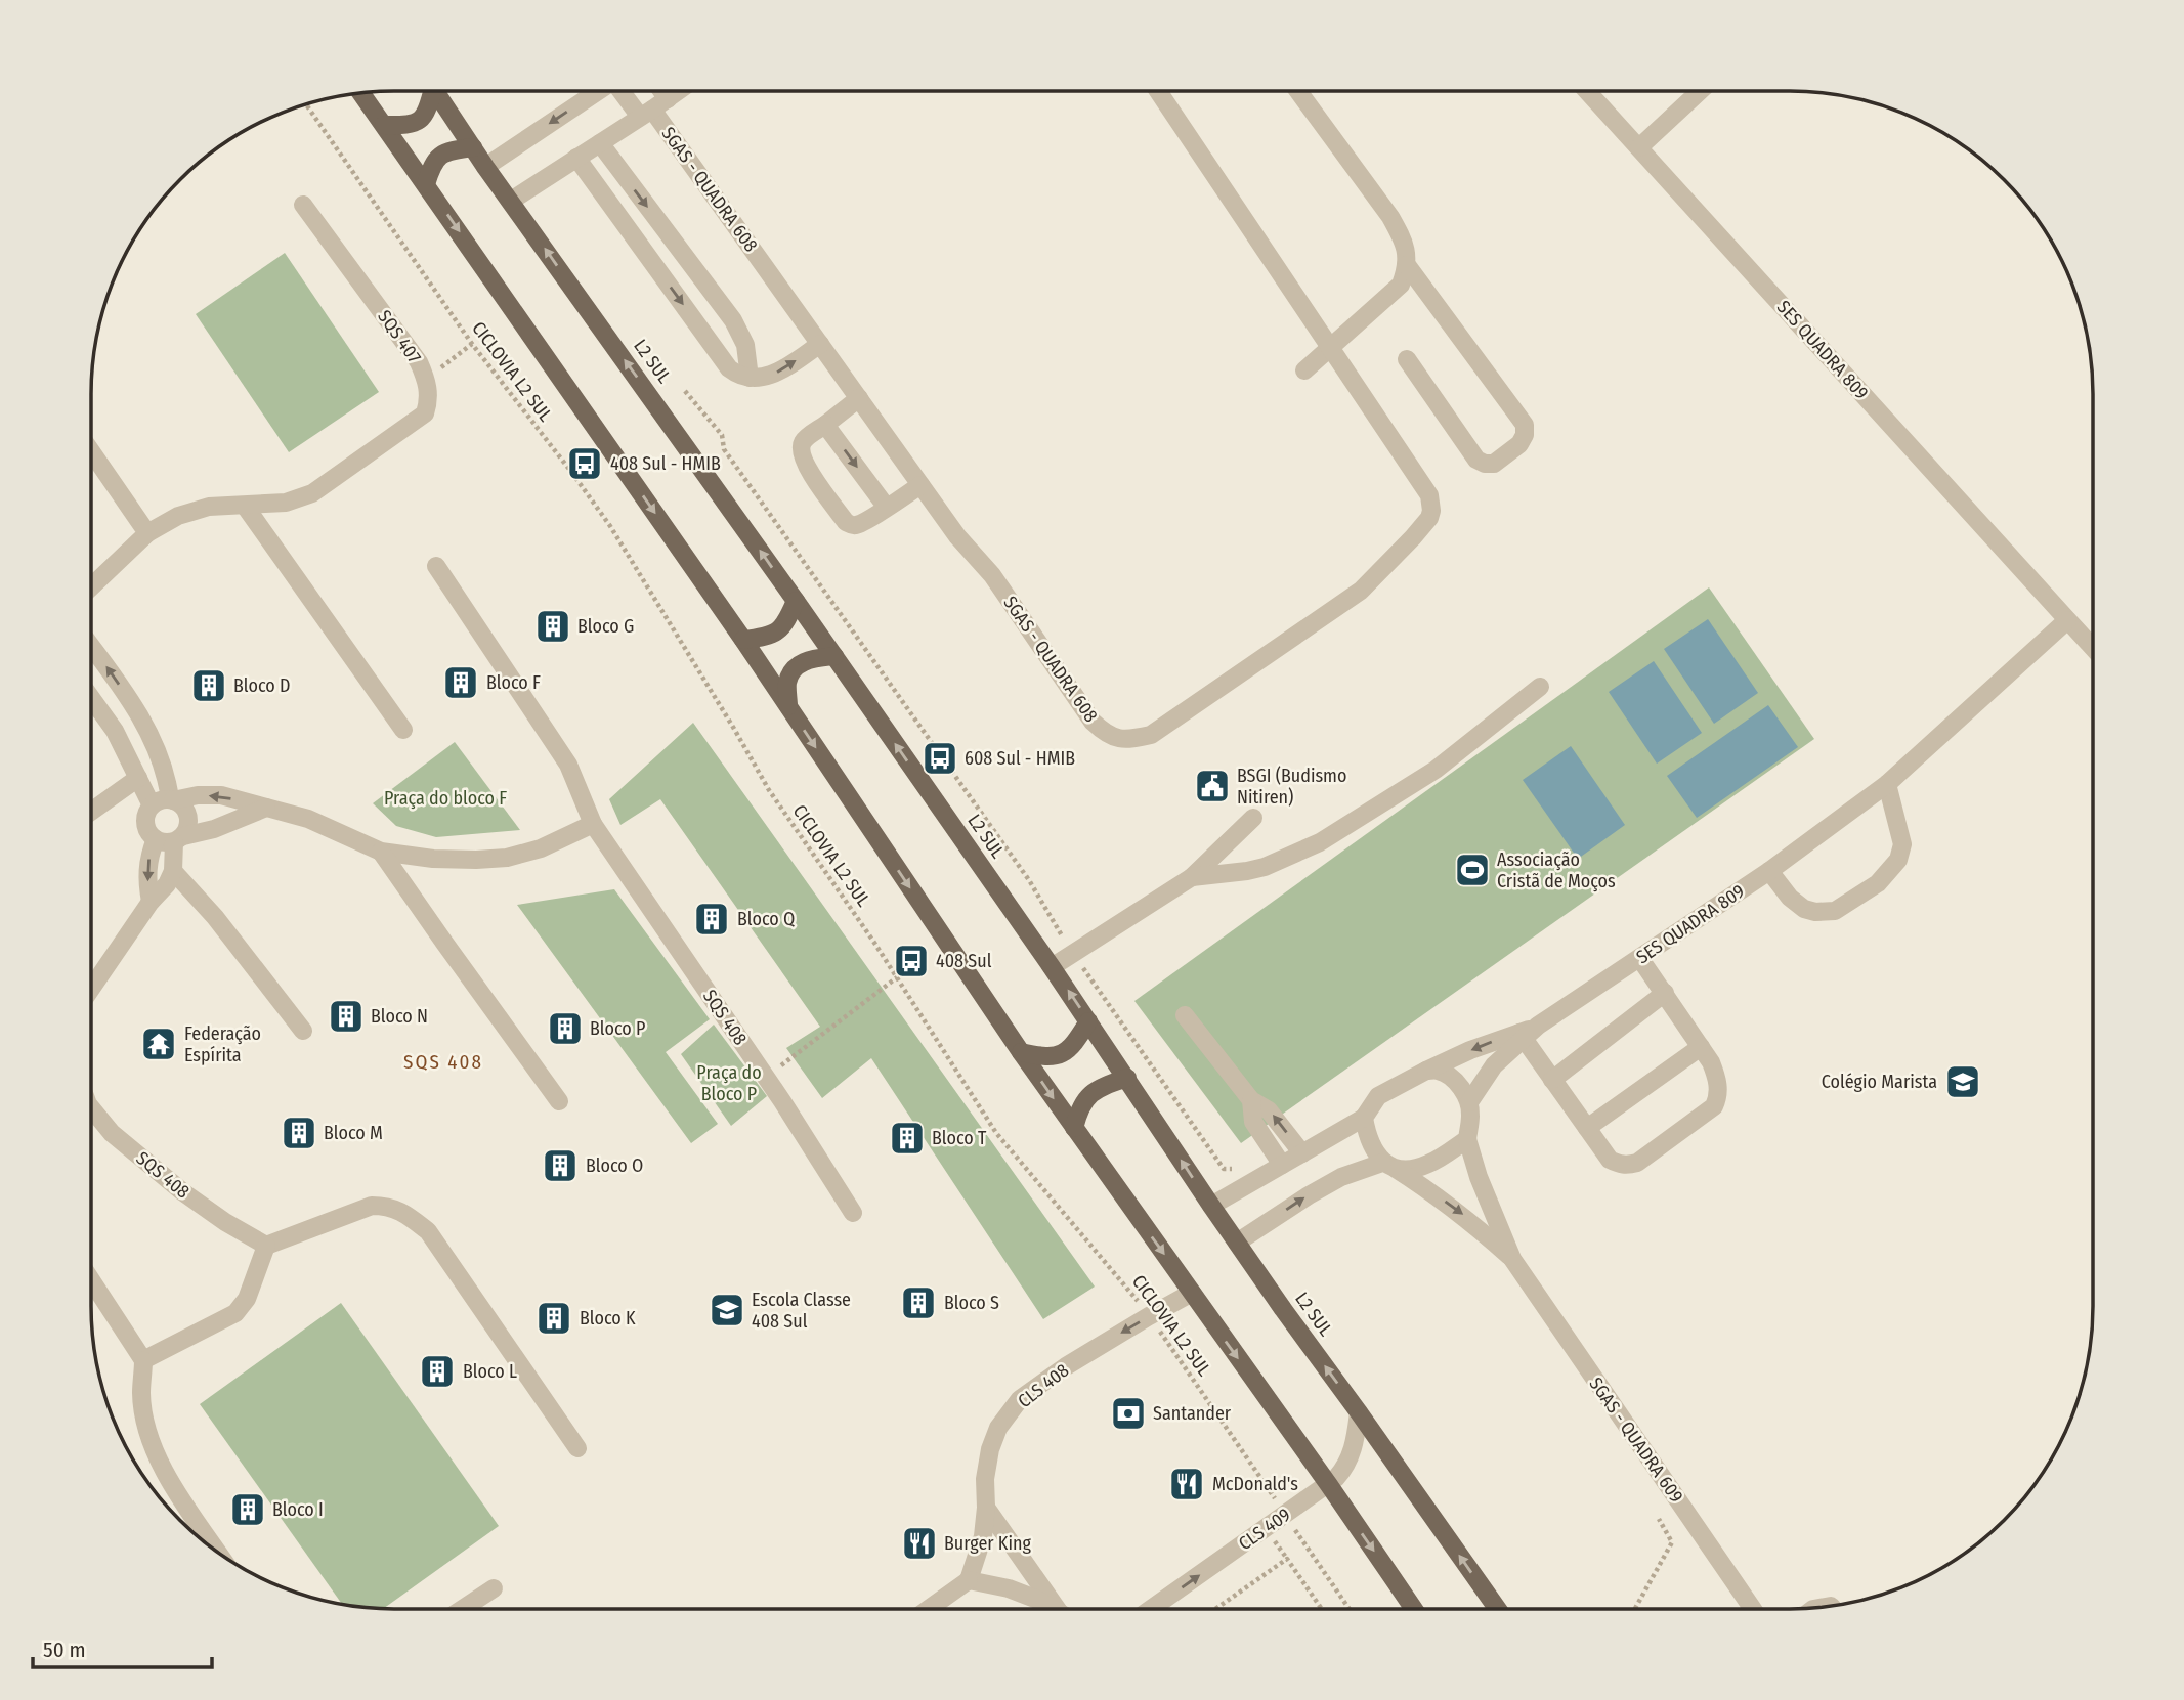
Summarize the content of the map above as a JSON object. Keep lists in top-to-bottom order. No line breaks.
{"streets":{"main road":["L2 SUL"],"street":["SGAS - QUADRA 608","SQS 407","SES QUADRA 809","SQS 408","CLS 408","SGAS - QUADRA 609","CLS 409"],"path":["CICLOVIA L2 SUL"]},"crossings":[["SGAS - QUADRA 608","L2 SUL"],["SES QUADRA 809","SGAS - QUADRA 609"],["L2 SUL","CLS 409"],["CICLOVIA L2 SUL","CLS 408"],["CICLOVIA L2 SUL","CLS 409"]],"one_way":["CLS 408","CLS 409"],"districts":["SQS 408"],"parks":["Praça do bloco F","Praça do Bloco P"],"places":{"bus stop":["408 Sul - HMIB","608 Sul - HMIB","408 Sul"],"building":["Bloco G","Bloco F","Bloco D","Bloco Q","Bloco N","Bloco P","Bloco M","Bloco T","Bloco O","Bloco S","Bloco K","Bloco L","Bloco I"],"public building":["BSGI (Budismo Nitiren)"],"sports":["Associação Cristã de Moços"],"temple":["Federação Espírita"],"school or university":["Colégio Marista","Escola Classe 408 Sul"],"bank":["Santander"],"restaurant":["McDonald's","Burger King"]},"scale_bar":"50 m"}
